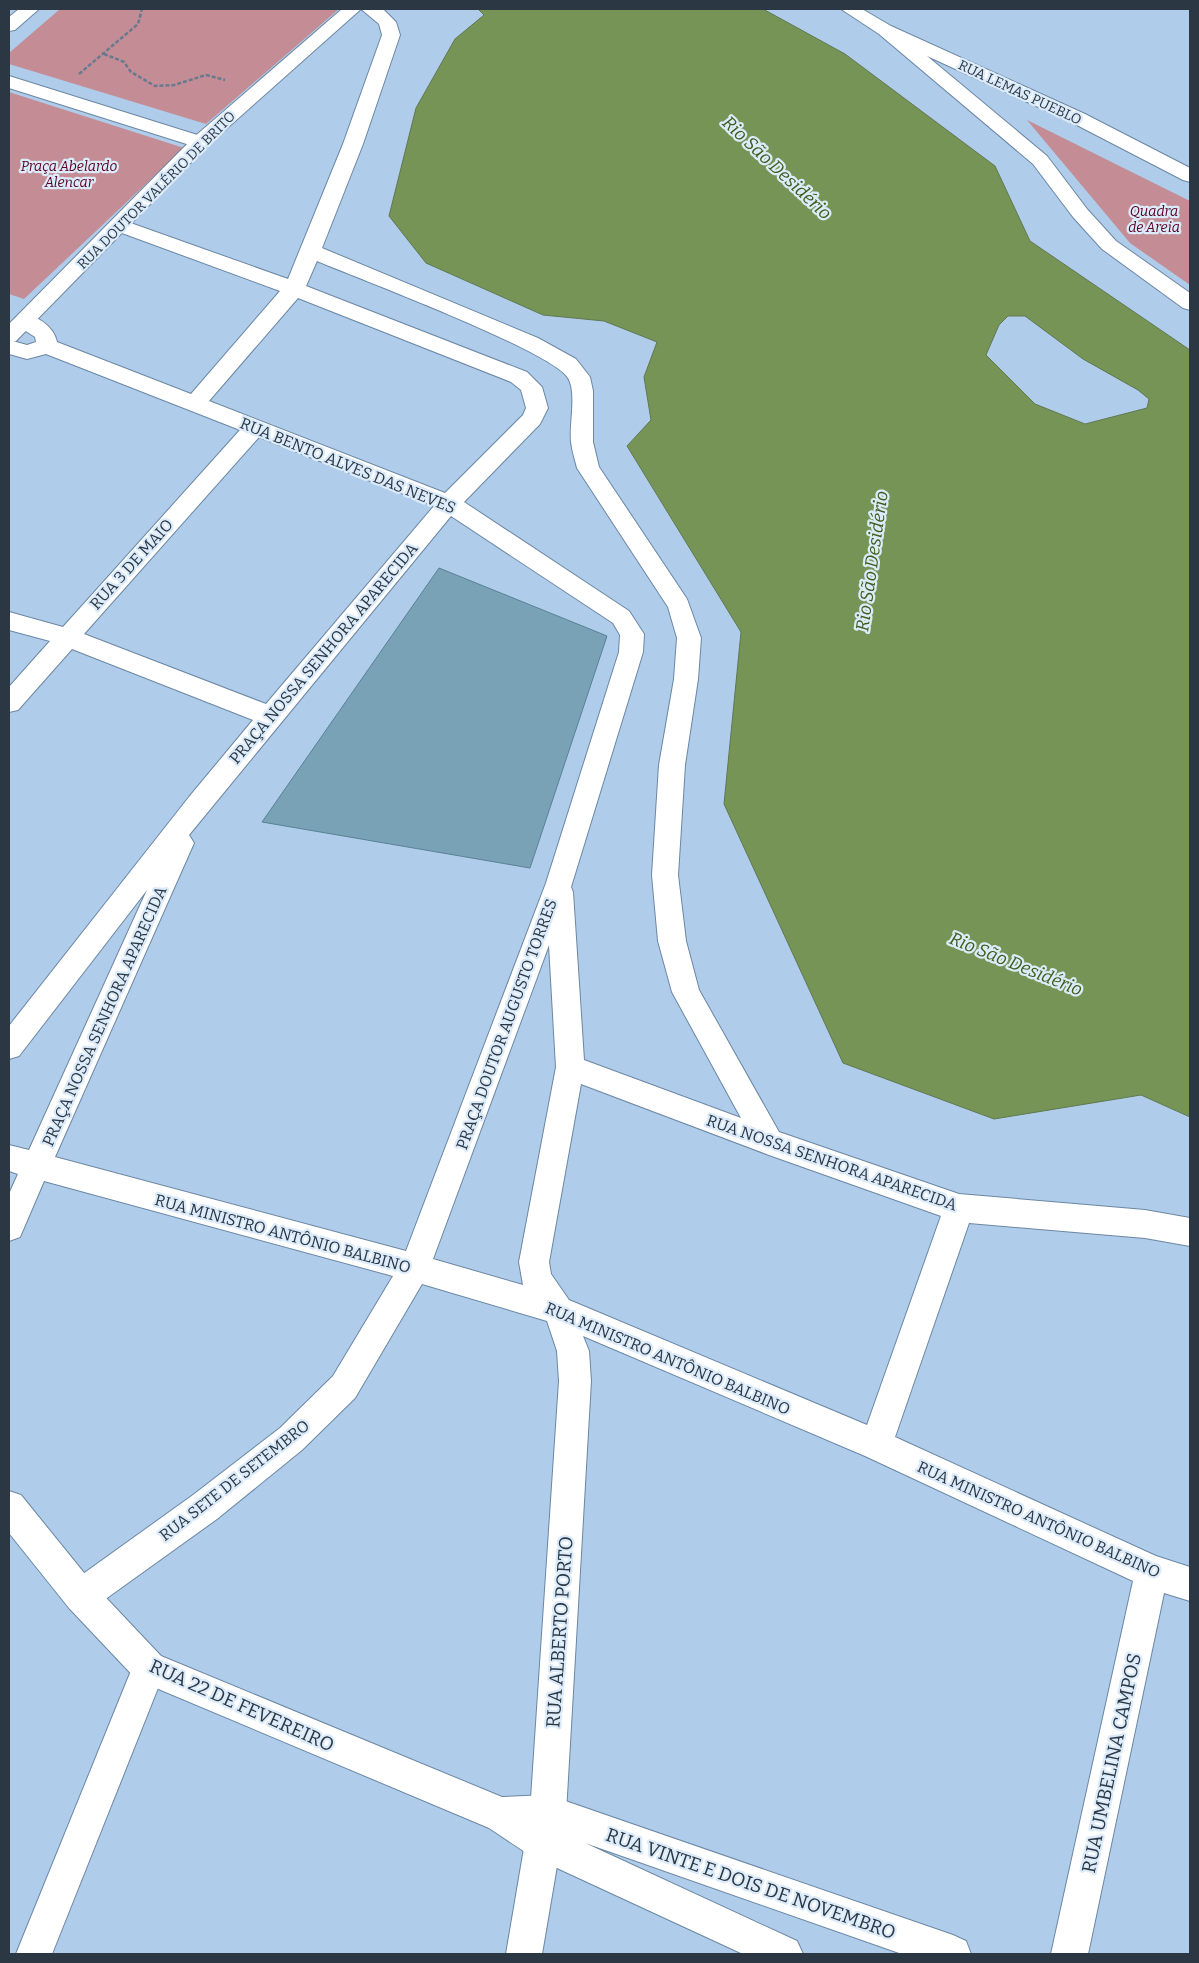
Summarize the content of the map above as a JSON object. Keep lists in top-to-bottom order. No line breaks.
{"streets":{"street":["RUA LEMAS PUEBLO","RUA DOUTOR VALÉRIO DE BRITO","RUA BENTO ALVES DAS NEVES","RUA 3 DE MAIO","PRAÇA NOSSA SENHORA APARECIDA","PRAÇA DOUTOR AUGUSTO TORRES","RUA NOSSA SENHORA APARECIDA","RUA MINISTRO ANTÔNIO BALBINO","RUA SETE DE SETEMBRO","RUA ALBERTO PORTO","RUA 22 DE FEVEREIRO","RUA UMBELINA CAMPOS","RUA VINTE E DOIS DE NOVEMBRO"]},"crossings":[["RUA BENTO ALVES DAS NEVES","RUA 3 DE MAIO"],["RUA BENTO ALVES DAS NEVES","PRAÇA NOSSA SENHORA APARECIDA"],["RUA BENTO ALVES DAS NEVES","PRAÇA DOUTOR AUGUSTO TORRES"],["PRAÇA NOSSA SENHORA APARECIDA","RUA MINISTRO ANTÔNIO BALBINO"],["PRAÇA DOUTOR AUGUSTO TORRES","RUA NOSSA SENHORA APARECIDA"],["PRAÇA DOUTOR AUGUSTO TORRES","RUA MINISTRO ANTÔNIO BALBINO"],["PRAÇA DOUTOR AUGUSTO TORRES","RUA SETE DE SETEMBRO"],["PRAÇA DOUTOR AUGUSTO TORRES","RUA ALBERTO PORTO"],["RUA MINISTRO ANTÔNIO BALBINO","RUA SETE DE SETEMBRO"],["RUA MINISTRO ANTÔNIO BALBINO","RUA ALBERTO PORTO"],["RUA MINISTRO ANTÔNIO BALBINO","RUA UMBELINA CAMPOS"],["RUA SETE DE SETEMBRO","RUA 22 DE FEVEREIRO"],["RUA ALBERTO PORTO","RUA 22 DE FEVEREIRO"],["RUA ALBERTO PORTO","RUA VINTE E DOIS DE NOVEMBRO"],["RUA 22 DE FEVEREIRO","RUA VINTE E DOIS DE NOVEMBRO"]],"water":["Rio São Desidério"],"parks":["Praça Abelardo Alencar","Quadra de Areia"]}
